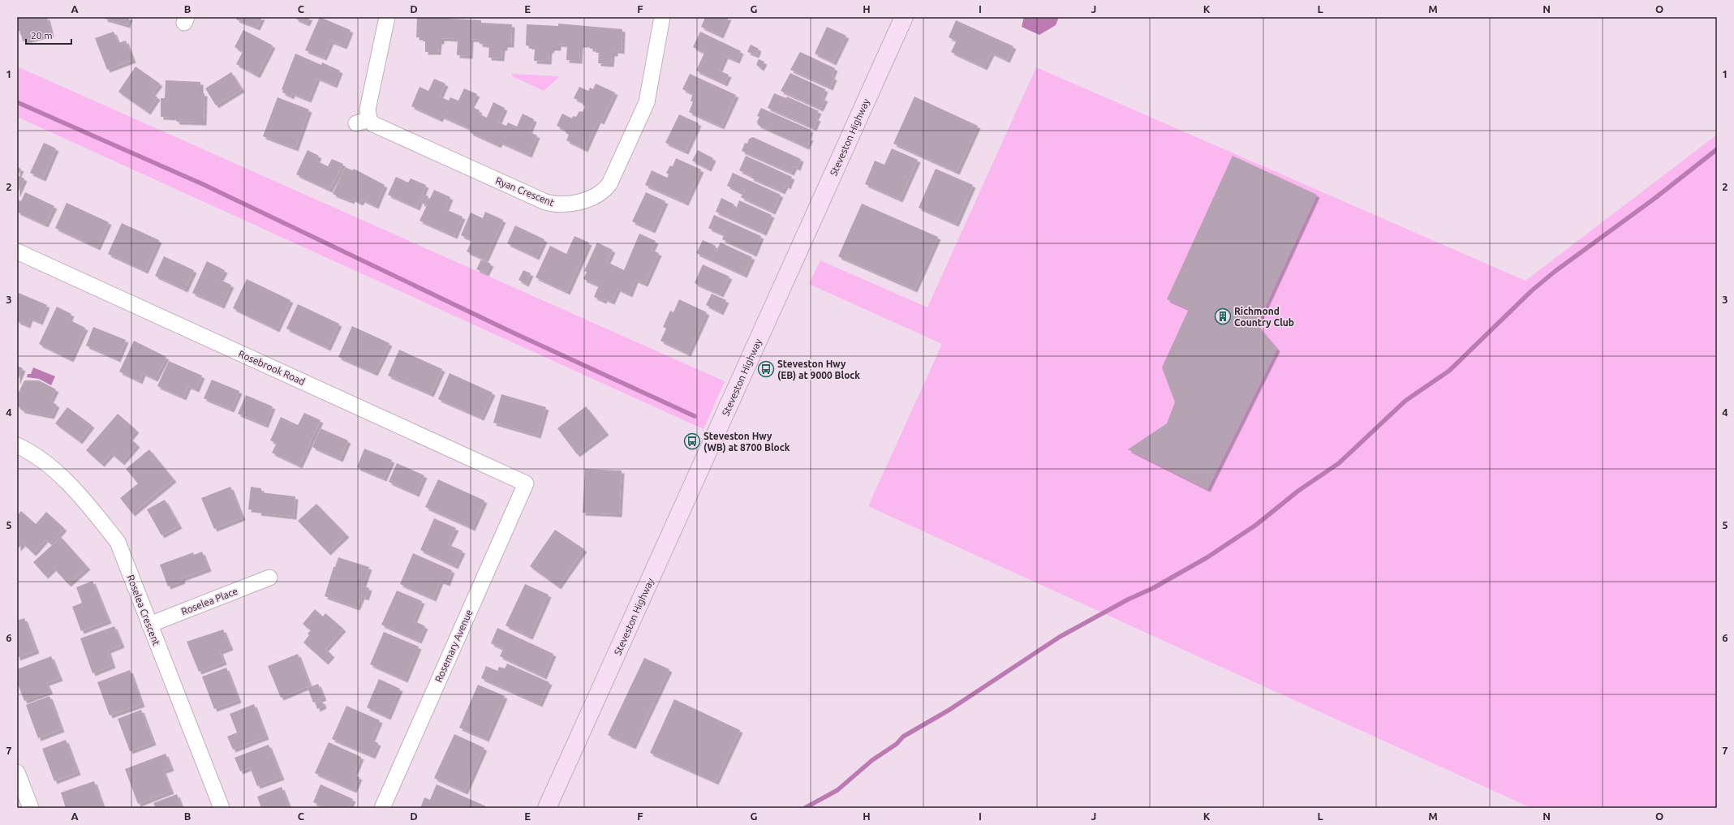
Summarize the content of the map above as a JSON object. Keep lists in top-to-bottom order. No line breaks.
{"streets":{"main road":["Steveston Highway"],"street":["Ryan Crescent","Rosebrook Road","Roselea Place","Roselea Crescent","Rosemary Avenue"]},"crossings":[["Rosebrook Road","Rosemary Avenue"],["Roselea Place","Roselea Crescent"]],"places":{"building":["Richmond Country Club"],"bus stop":["Steveston Hwy (EB) at 9000 Block","Steveston Hwy (WB) at 8700 Block"]},"scale_bar":"20 m","grid":{"columns":["A","B","C","D","E","F","G","H","I","J","K","L","M","N","O"],"rows":["1","2","3","4","5","6","7"]}}
